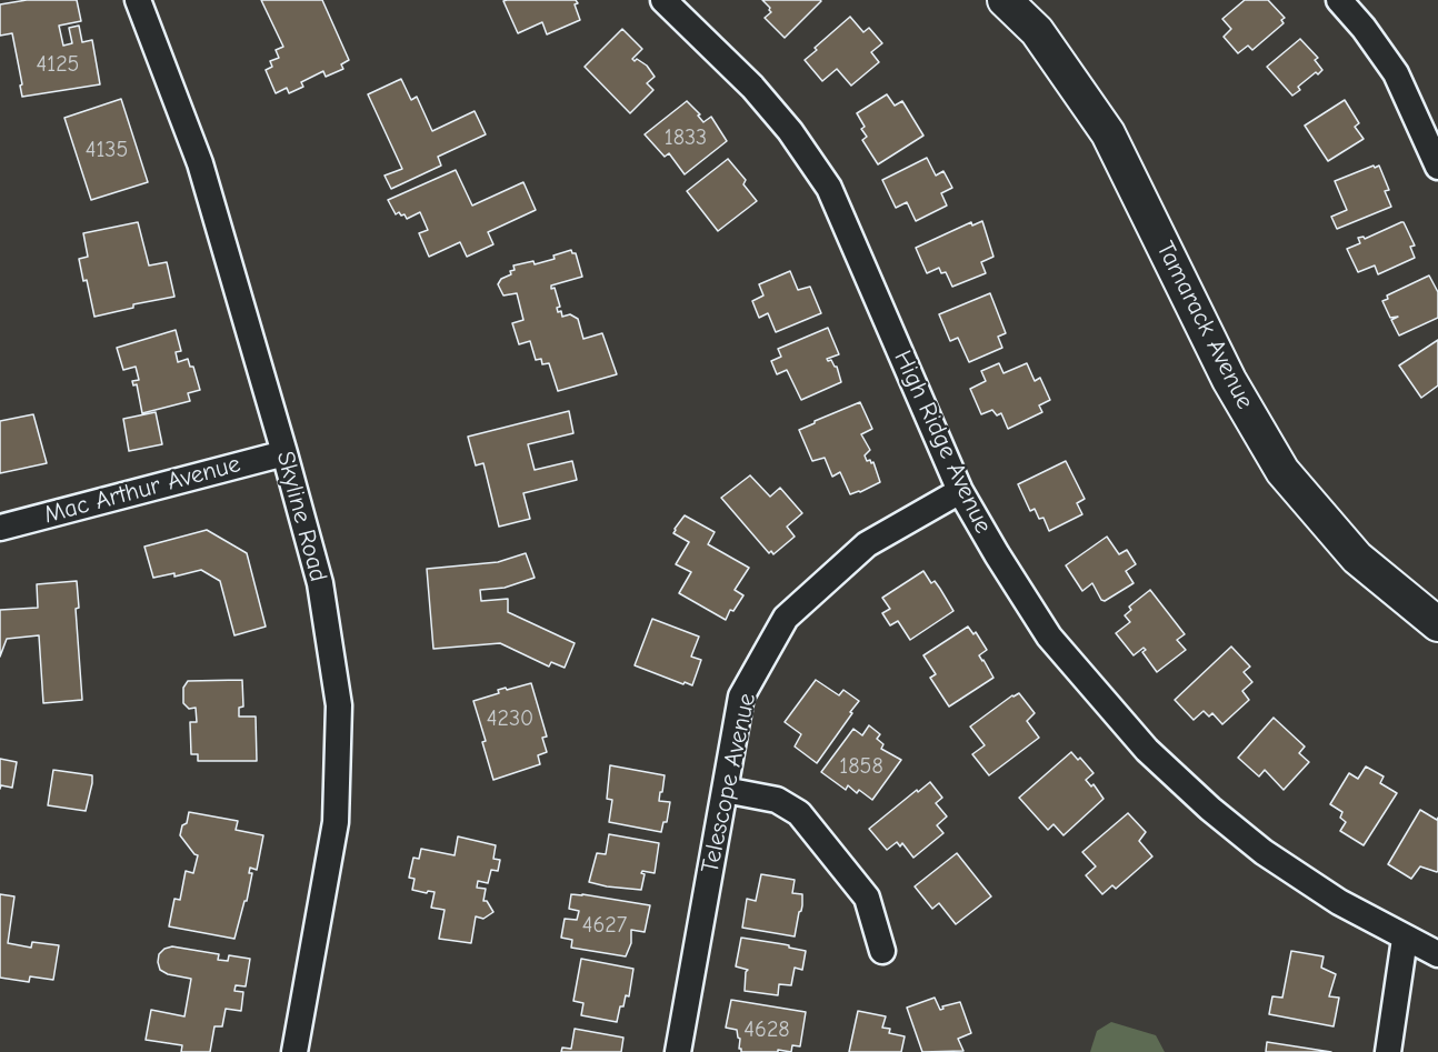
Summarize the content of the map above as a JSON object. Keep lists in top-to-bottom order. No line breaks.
{"streets":{"main road":["Tamarack Avenue"],"street":["High Ridge Avenue","Mac Arthur Avenue","Skyline Road","Telescope Avenue"]},"crossings":[["High Ridge Avenue","Telescope Avenue"],["Mac Arthur Avenue","Skyline Road"]],"house_numbers":["4125","1833","4135","4230","1858","4627","4628"]}
